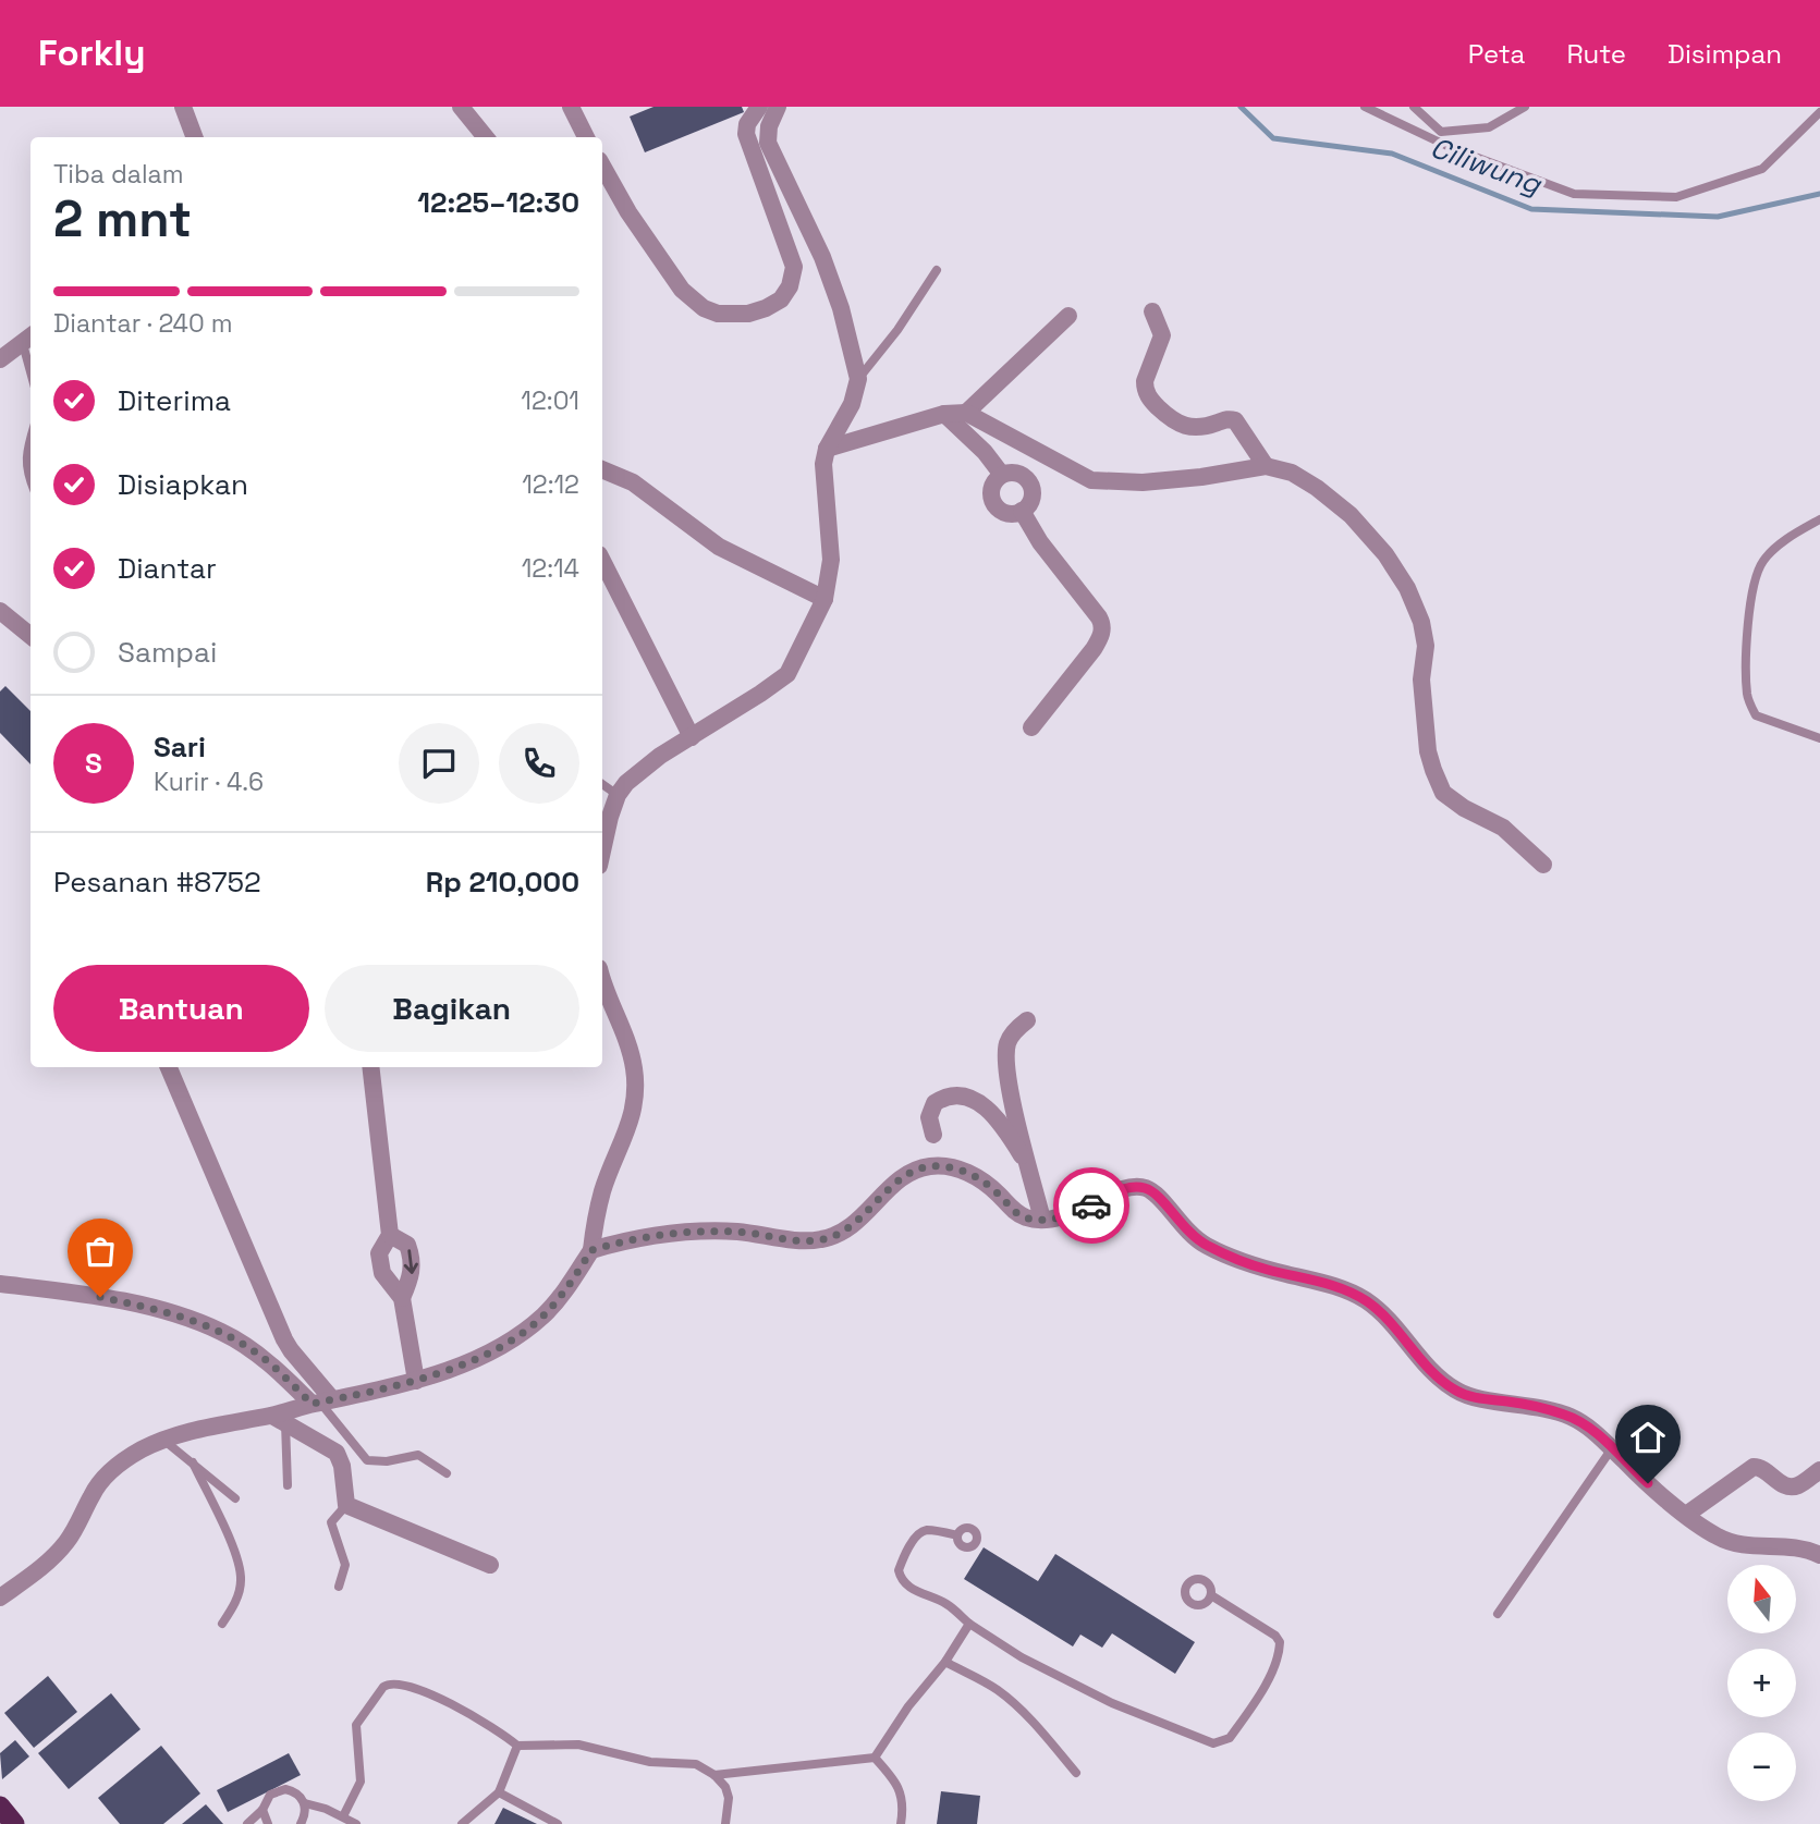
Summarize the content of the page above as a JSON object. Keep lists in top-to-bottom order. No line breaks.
{"water":["Ciliwung"],"north":"top","page":{"header":"Forkly","nav":["Peta","Rute","Disimpan"],"heading":["2 mnt","Tiba dalam","12:25–12:30"],"panel":["Sari","Kurir · 4.6","Pesanan #8752","Rp 210,000"],"bar":"Diantar · 240 m","list":[["Diterima","12:01"],["Disiapkan","12:12"],["Diantar","12:14"],"Sampai"],"round":"S","buttons":["Bantuan","Bagikan"],"map_buttons":["+","−"]}}
